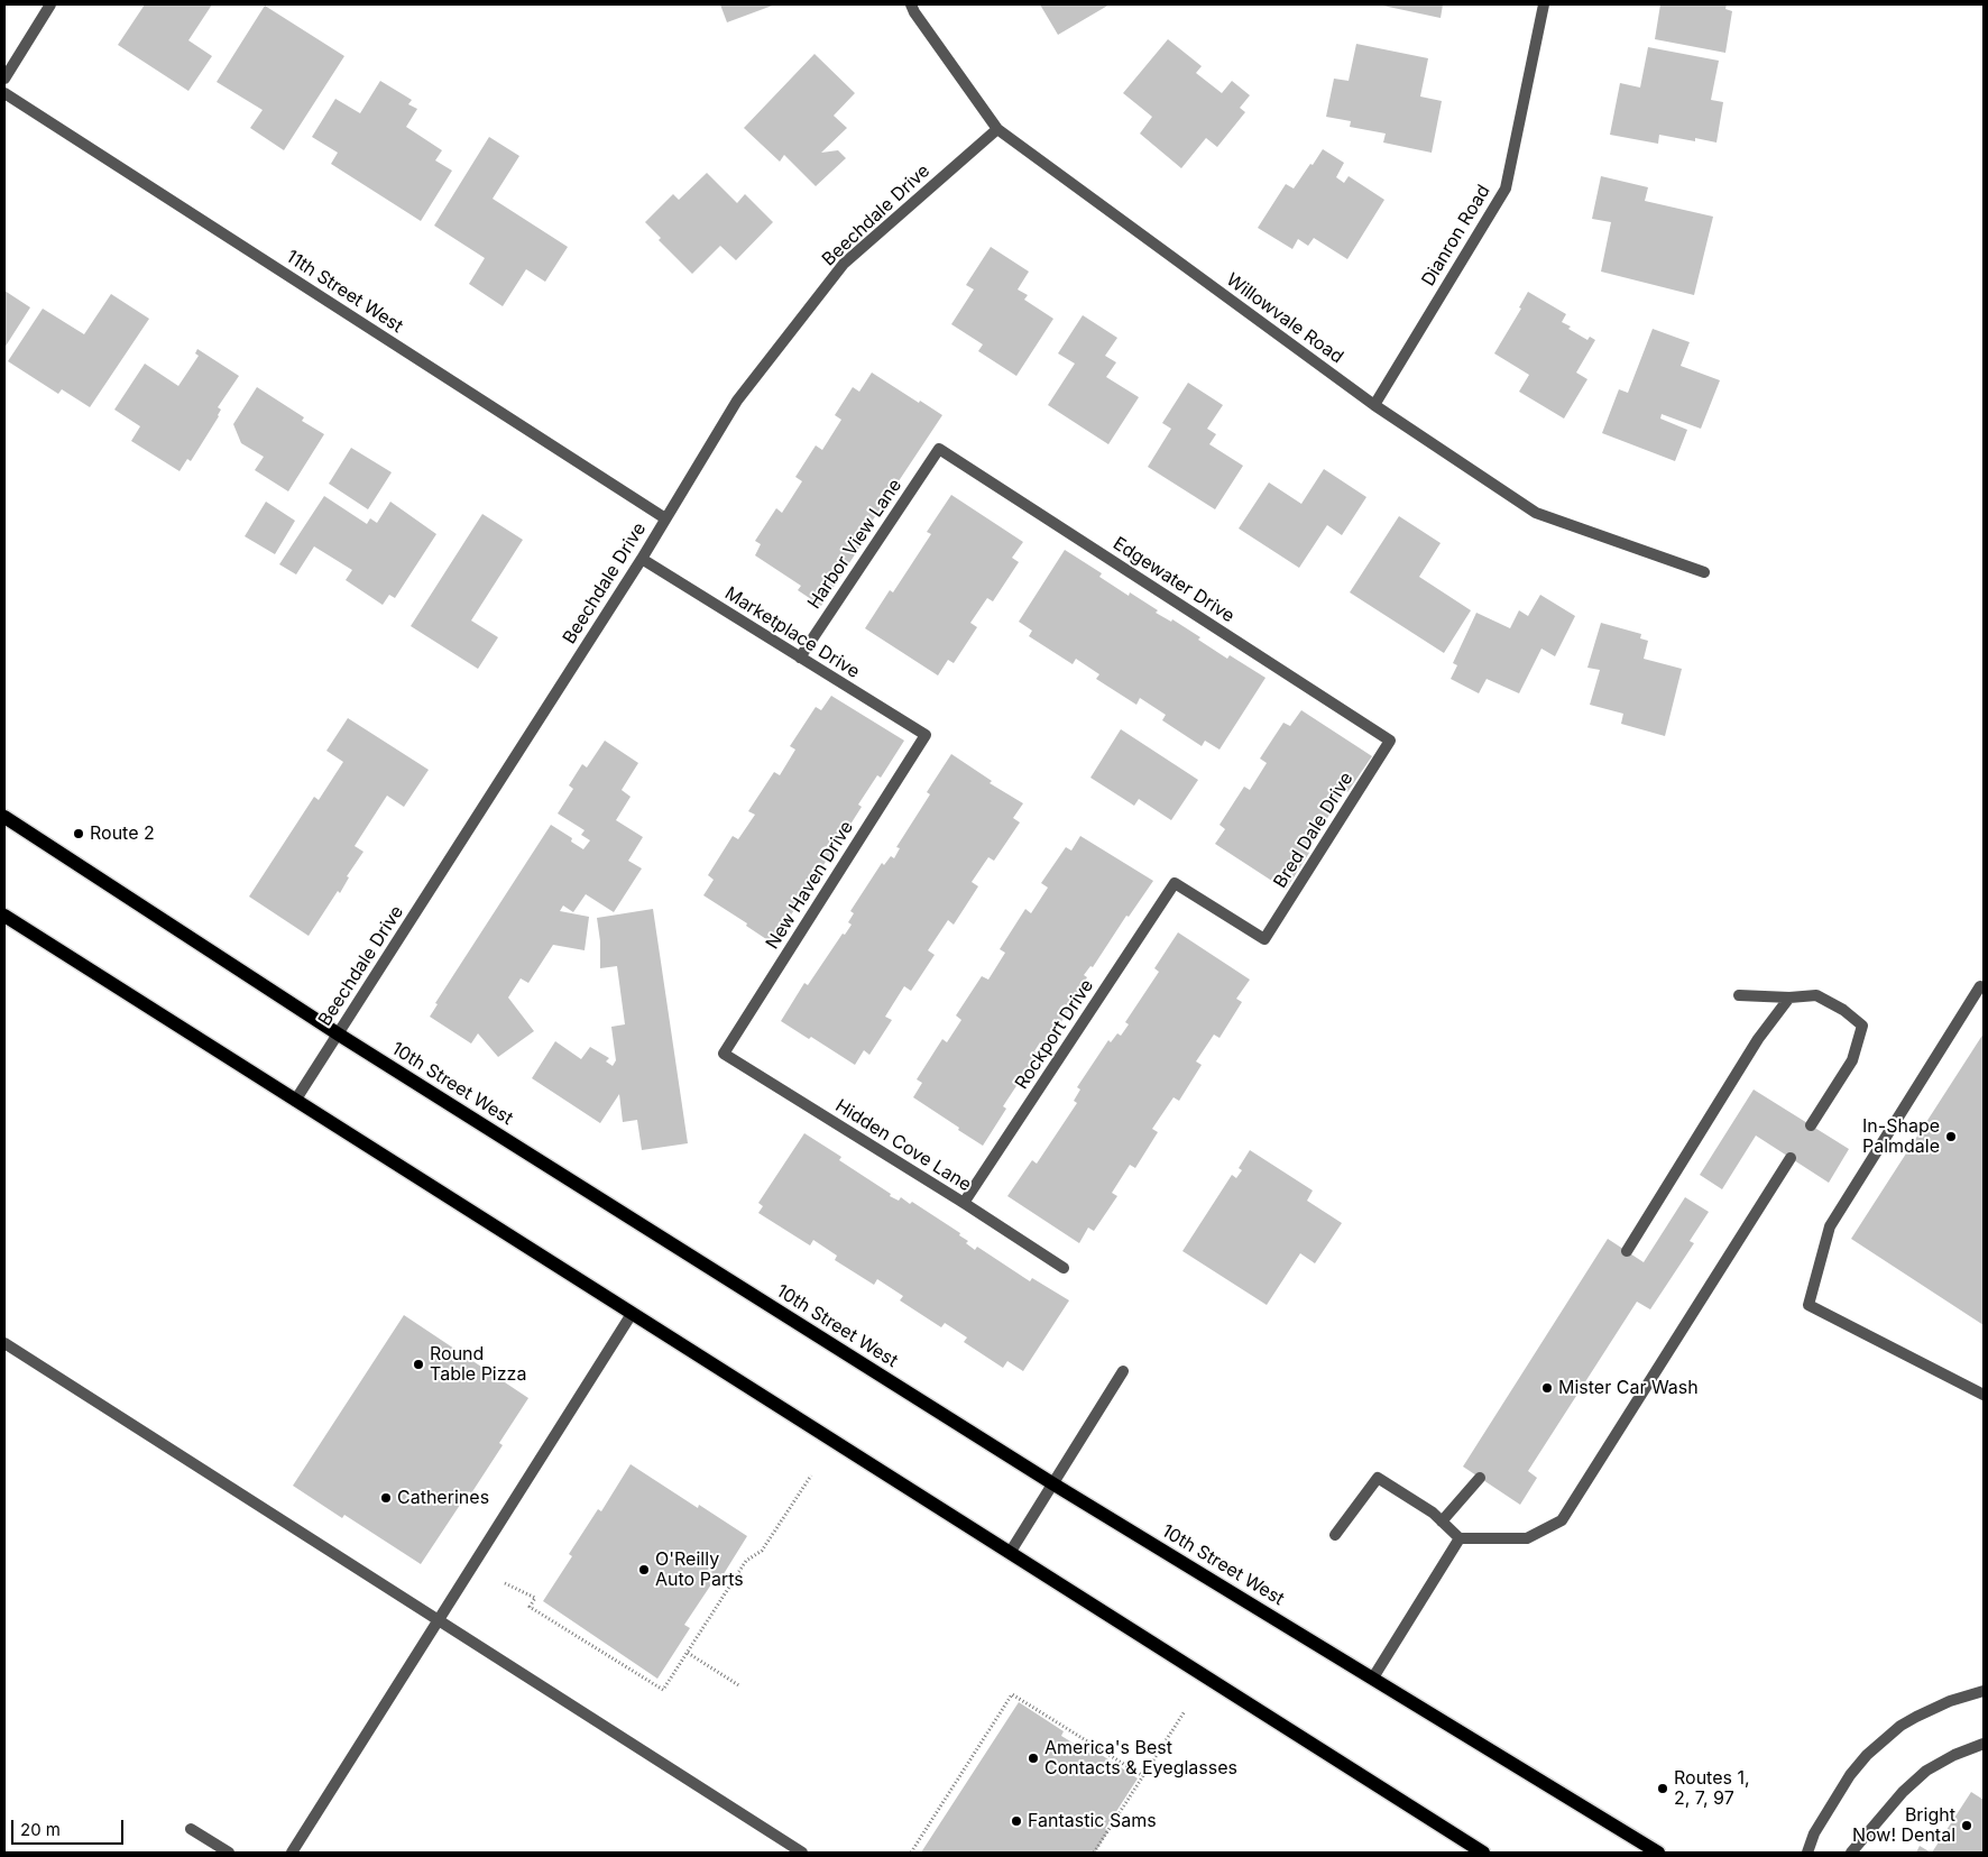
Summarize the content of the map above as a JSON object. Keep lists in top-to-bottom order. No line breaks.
{"streets":{"main road":["10th Street West"],"street":["Beechdale Drive","Dianron Road","11th Street West","Willowvale Road","Harbor View Lane","Edgewater Drive","Marketplace Drive","Bred Dale Drive","New Haven Drive","Rockport Drive","Hidden Cove Lane"]},"crossings":[["Beechdale Drive","11th Street West"],["Beechdale Drive","Willowvale Road"],["Beechdale Drive","Marketplace Drive"],["Beechdale Drive","10th Street West"],["Dianron Road","Willowvale Road"],["Harbor View Lane","Edgewater Drive"],["Harbor View Lane","Marketplace Drive"],["Edgewater Drive","Bred Dale Drive"],["Marketplace Drive","New Haven Drive"],["Bred Dale Drive","Rockport Drive"],["New Haven Drive","Hidden Cove Lane"],["Rockport Drive","Hidden Cove Lane"]],"places":["Route 2","In-Shape Palmdale","Round Table Pizza","Mister Car Wash","Catherines","O'Reilly Auto Parts","America's Best Contacts & Eyeglasses","Routes 1, 2, 7, 97","Fantastic Sams","Bright Now! Dental"],"scale_bar":"20 m"}
